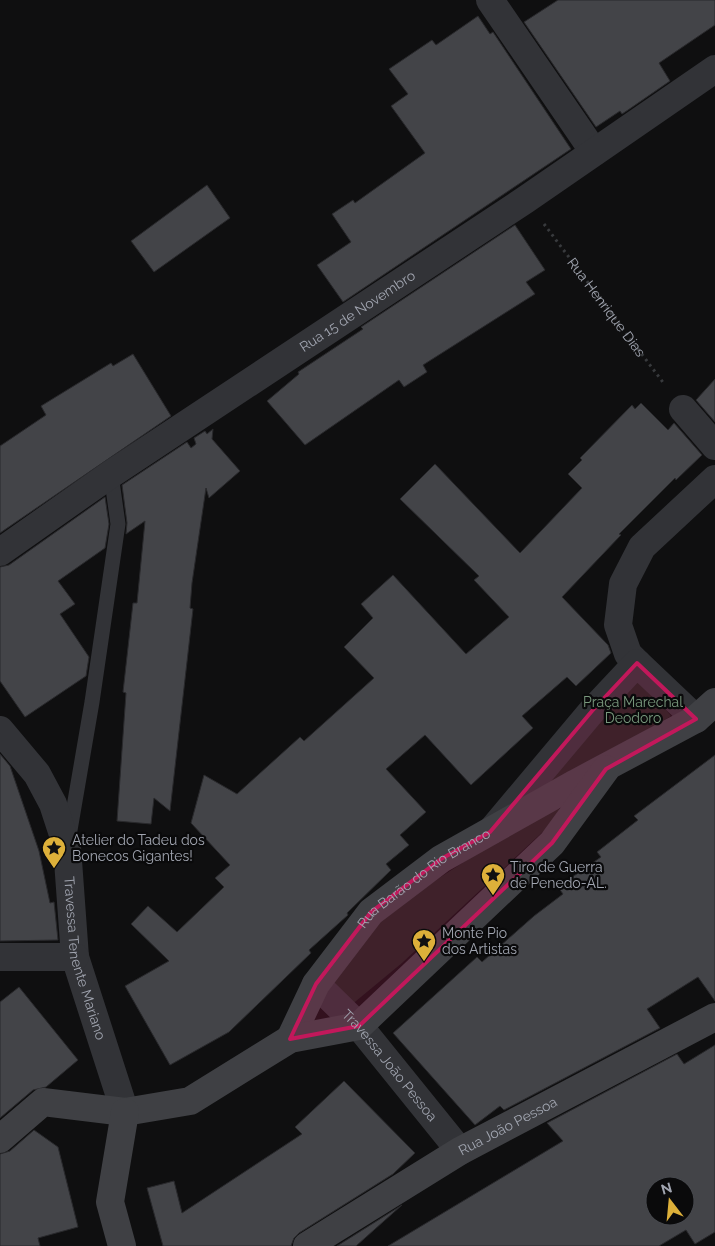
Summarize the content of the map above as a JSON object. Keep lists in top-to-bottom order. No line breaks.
{"streets":{"main road":["Rua Barão do Rio Branco","Rua João Pessoa"],"street":["Rua 15 de Novembro","Travessa Tenente Mariano","Travessa João Pessoa"],"path":["Rua Henrique Dias"]},"crossings":[["Rua Barão do Rio Branco","Travessa João Pessoa"],["Travessa João Pessoa","Rua João Pessoa"]],"parks":["Praça Marechal Deodoro"],"places":{"place":["Atelier do Tadeu dos Bonecos Gigantes!","Tiro de Guerra de Penedo-AL.","Monte Pio dos Artistas"]},"north":"top"}
